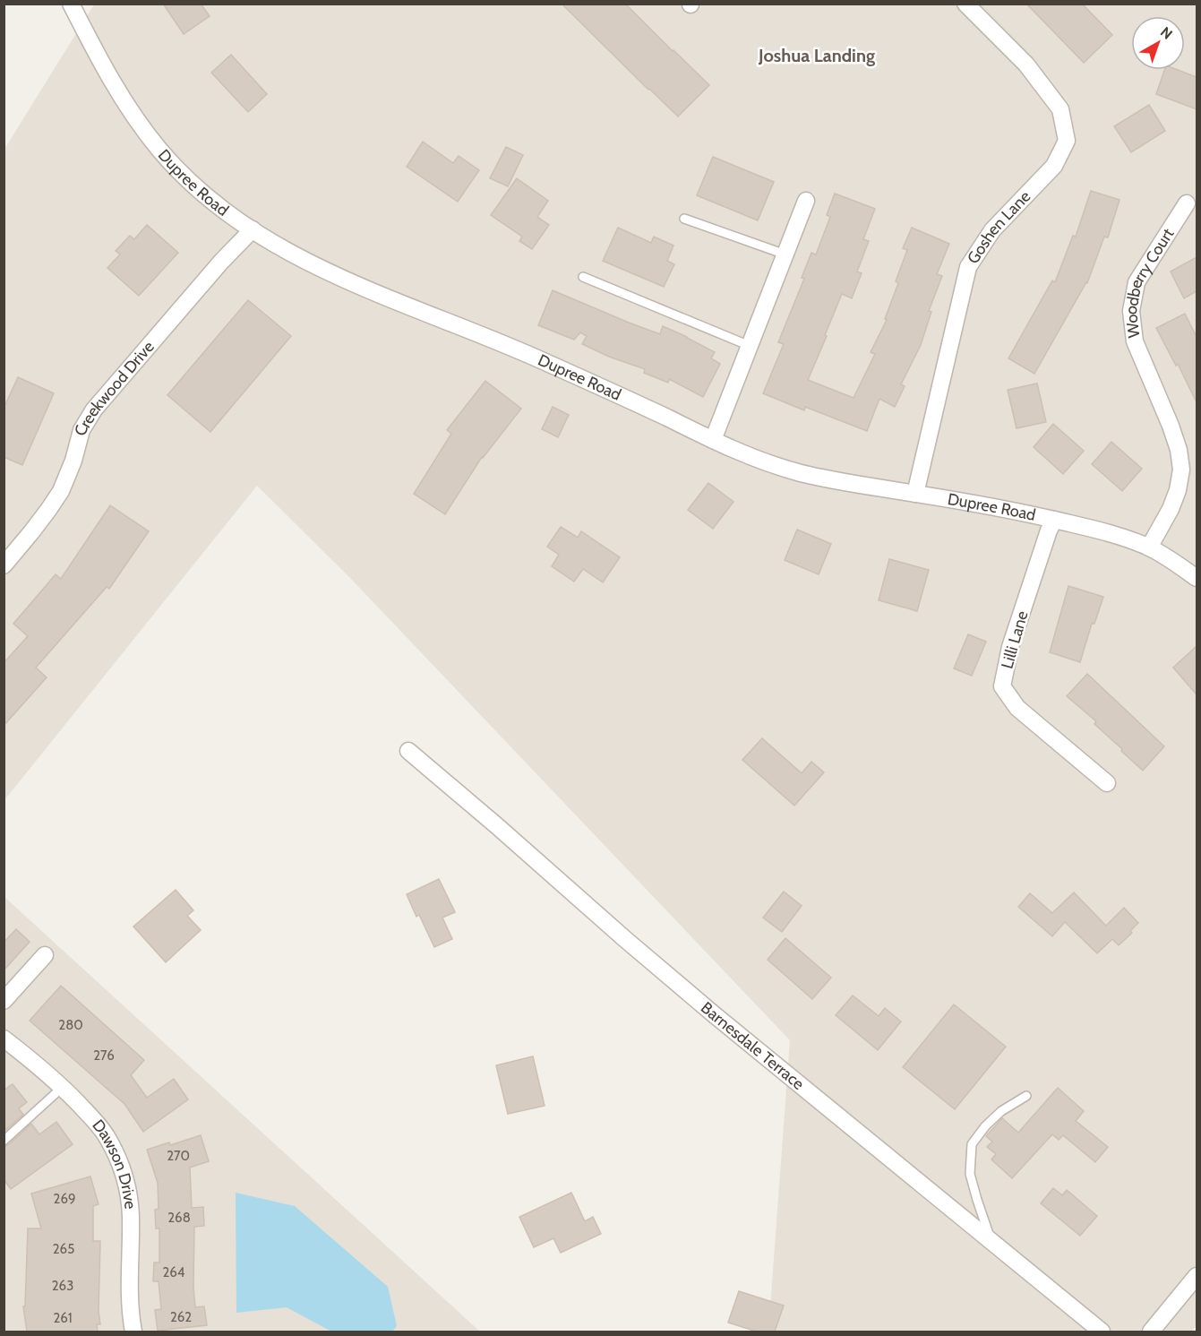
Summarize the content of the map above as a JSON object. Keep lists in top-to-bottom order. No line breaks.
{"streets":{"street":["Dupree Road","Goshen Lane","Woodberry Court","Creekwood Drive","Lilli Lane","Barnesdale Terrace","Dawson Drive"]},"crossings":[["Dupree Road","Goshen Lane"],["Dupree Road","Woodberry Court"],["Dupree Road","Creekwood Drive"],["Dupree Road","Lilli Lane"]],"districts":["Joshua Landing"],"house_numbers":["280","276","270","269","268","265","264","263","262","261"],"north":"top right"}
